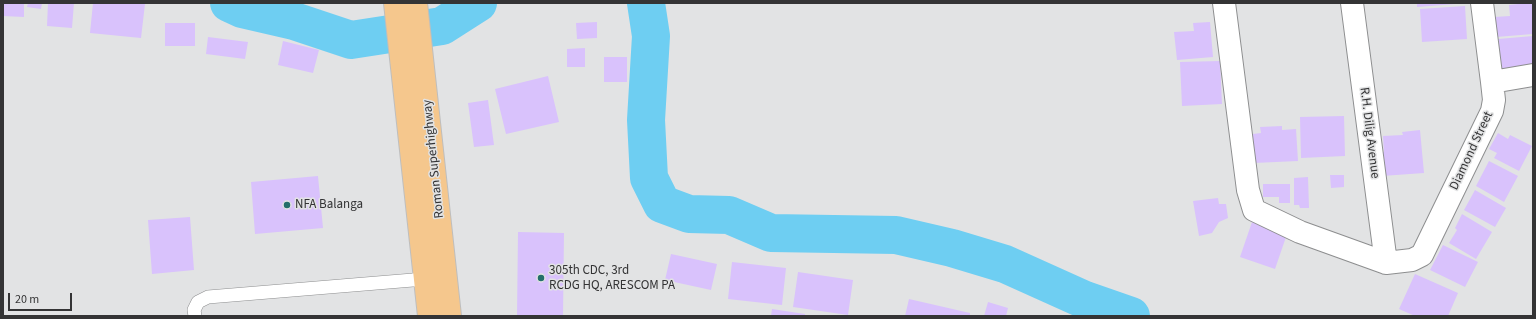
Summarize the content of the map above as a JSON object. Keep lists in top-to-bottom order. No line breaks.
{"streets":{"main road":["Roman Superhighway"],"street":["R.H. Dilig Avenue","Diamond Street"]},"crossings":[["R.H. Dilig Avenue","Diamond Street"]],"places":["NFA Balanga","305th CDC, 3rd RCDG HQ, ARESCOM PA"],"scale_bar":"20 m"}
